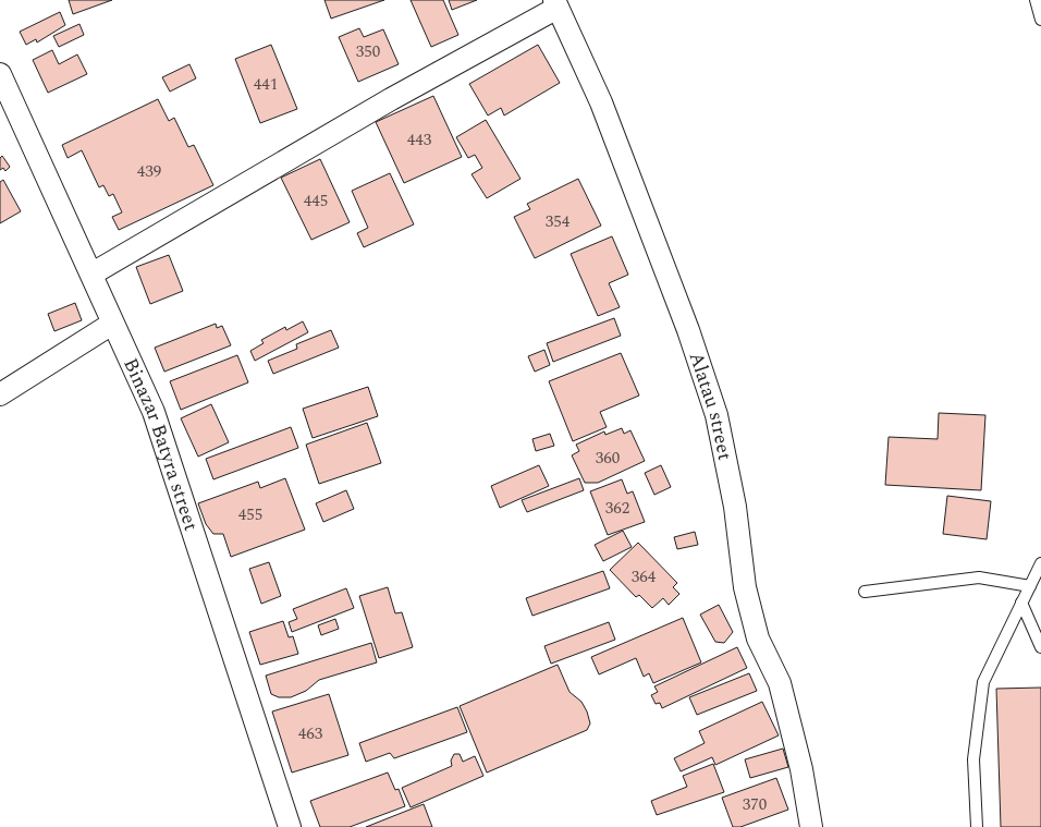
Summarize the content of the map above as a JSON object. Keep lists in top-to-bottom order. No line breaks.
{"streets":{"street":["Alatau street","Binazar Batyra street"]},"house_numbers":["350","441","443","439","445","354","360","362","455","364","463","370"]}
